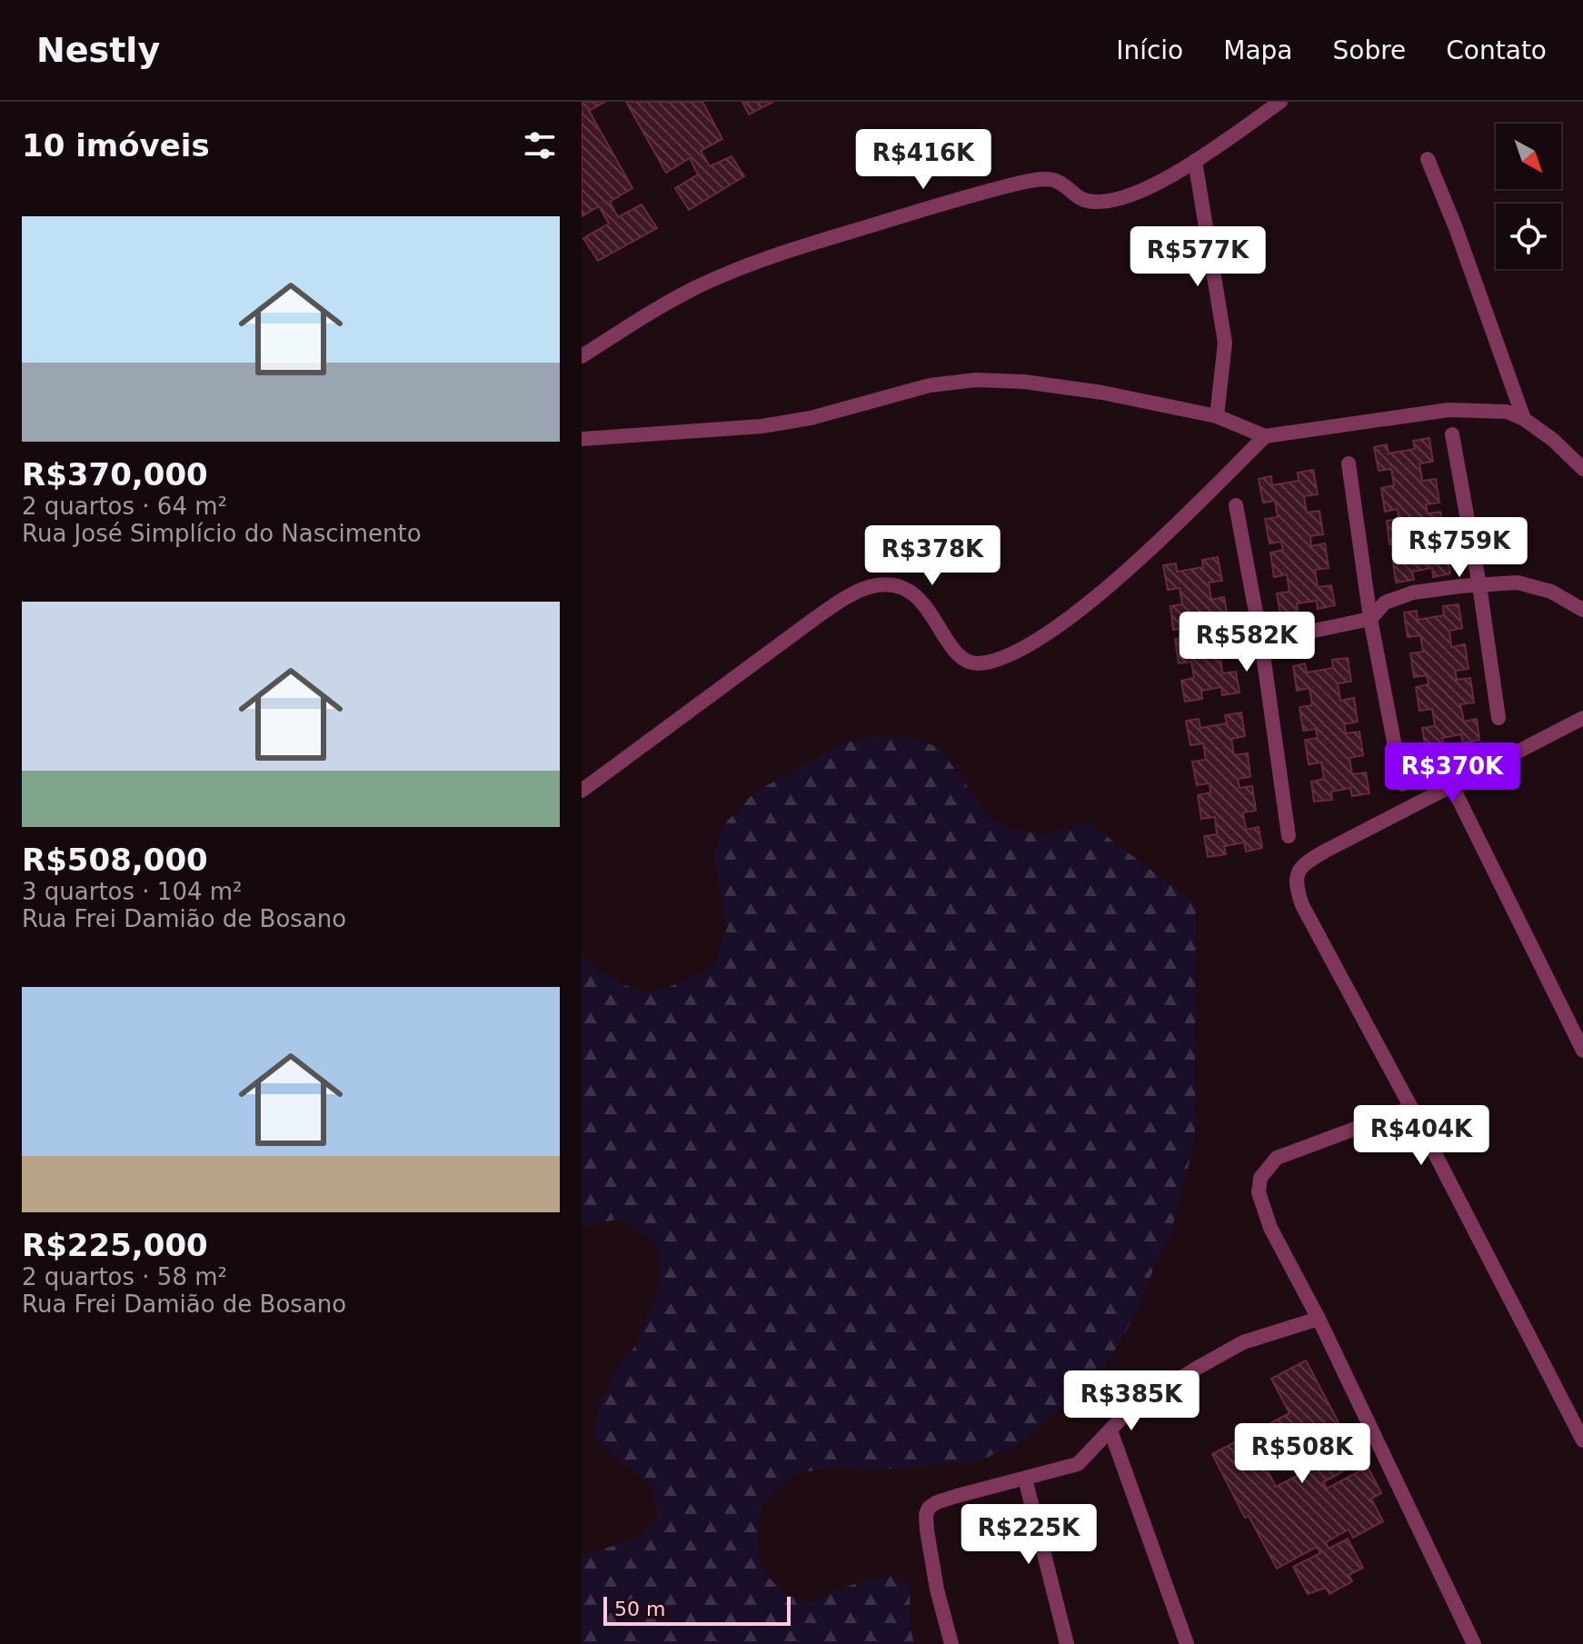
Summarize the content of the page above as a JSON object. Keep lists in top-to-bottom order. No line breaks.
{"scale_bar":"50 m","north":"bottom right","page":{"header":"Nestly","nav":["Início","Mapa","Sobre","Contato"],"heading":"10 imóveis","price":["R$416K","R$577K","R$759K","R$378K","R$582K","R$370K","R$404K","R$385K","R$508K","R$225K"],"list":[{"name":"R$370,000","note":"2 quartos · 64 m² · Rua José Simplício do Nascimento"},{"name":"R$508,000","note":"3 quartos · 104 m² · Rua Frei Damião de Bosano"},{"name":"R$225,000","note":"2 quartos · 58 m² · Rua Frei Damião de Bosano"}],"scale":"50 m"}}
